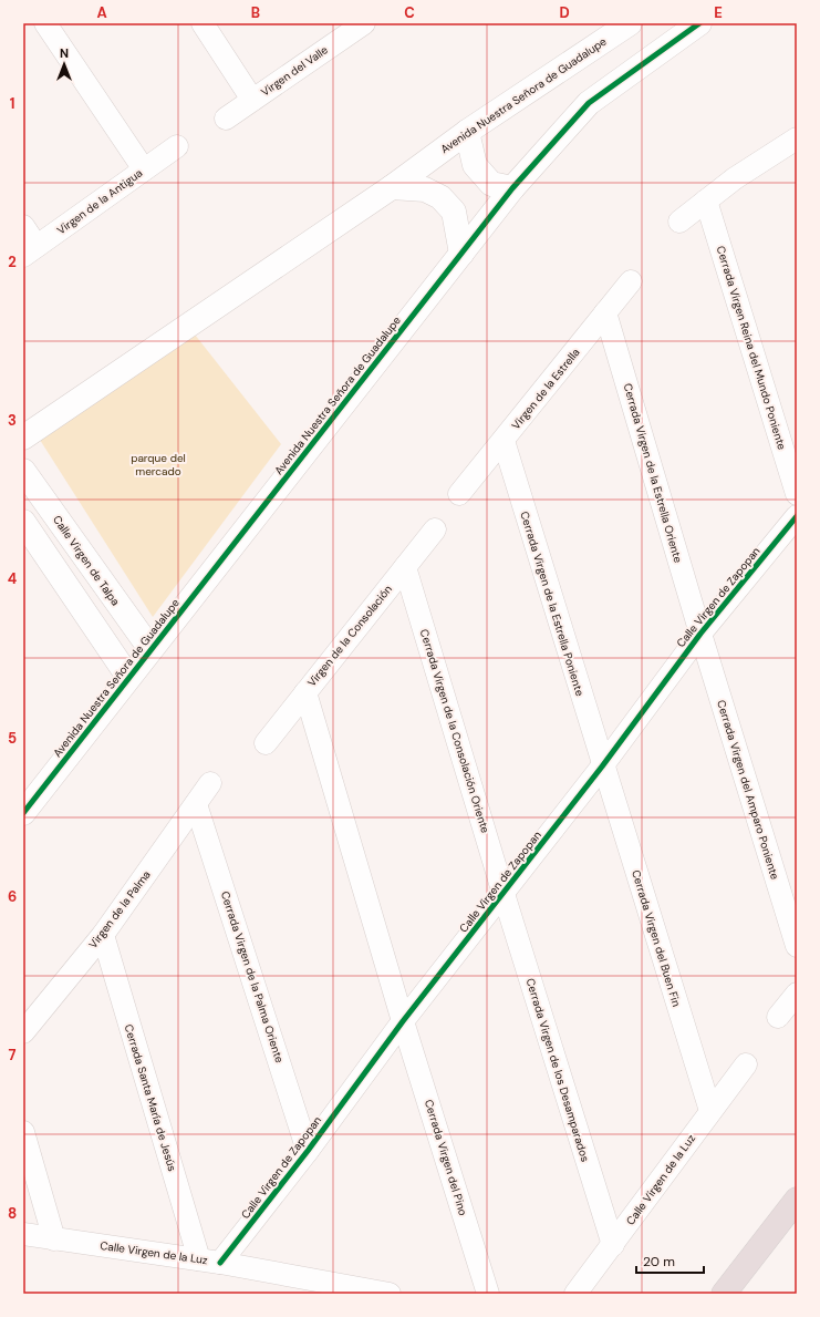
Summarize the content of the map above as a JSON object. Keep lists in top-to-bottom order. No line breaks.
{"streets":{"street":["Virgen del Valle","Avenida Nuestra Señora de Guadalupe","Virgen de la Antigua","Cerrada Virgen Reina del Mundo Poniente","Virgen de la Estrella","Cerrada Virgen de la Estrella Oriente","Calle Virgen de Talpa","Calle Virgen de Zapopan","Cerrada Virgen de la Estrella Poniente","Virgen de la Consolación","Cerrada Virgen de la Consolación Oriente","Cerrada Virgen del Amparo Poniente","Virgen de la Palma","Cerrada Virgen del Buen Fin","Cerrada Virgen de la Palma Oriente","Cerrada Virgen de los Desamparados","Cerrada Santa María de Jesús","Cerrada Virgen del Pino","Calle Virgen de la Luz"]},"crossings":[["Avenida Nuestra Señora de Guadalupe","Calle Virgen de Talpa"],["Virgen de la Estrella","Cerrada Virgen de la Estrella Oriente"],["Virgen de la Estrella","Cerrada Virgen de la Estrella Poniente"],["Cerrada Virgen de la Estrella Oriente","Calle Virgen de Zapopan"],["Cerrada Virgen de la Estrella Oriente","Cerrada Virgen del Amparo Poniente"],["Calle Virgen de Zapopan","Cerrada Virgen de la Estrella Poniente"],["Calle Virgen de Zapopan","Cerrada Virgen de la Consolación Oriente"],["Calle Virgen de Zapopan","Cerrada Virgen del Amparo Poniente"],["Calle Virgen de Zapopan","Cerrada Virgen del Buen Fin"],["Calle Virgen de Zapopan","Cerrada Virgen de la Palma Oriente"],["Calle Virgen de Zapopan","Cerrada Virgen de los Desamparados"],["Calle Virgen de Zapopan","Cerrada Santa María de Jesús"],["Calle Virgen de Zapopan","Cerrada Virgen del Pino"],["Calle Virgen de Zapopan","Calle Virgen de la Luz"],["Cerrada Virgen de la Estrella Poniente","Cerrada Virgen del Buen Fin"],["Virgen de la Consolación","Cerrada Virgen de la Consolación Oriente"],["Virgen de la Consolación","Cerrada Virgen del Pino"],["Cerrada Virgen de la Consolación Oriente","Cerrada Virgen de los Desamparados"],["Virgen de la Palma","Cerrada Virgen de la Palma Oriente"],["Virgen de la Palma","Cerrada Santa María de Jesús"],["Cerrada Virgen del Buen Fin","Calle Virgen de la Luz"],["Cerrada Virgen de los Desamparados","Calle Virgen de la Luz"],["Cerrada Santa María de Jesús","Calle Virgen de la Luz"]],"parks":["parque del mercado"],"scale_bar":"20 m","north":"top","grid":{"columns":["A","B","C","D","E"],"rows":["1","2","3","4","5","6","7","8"]}}
